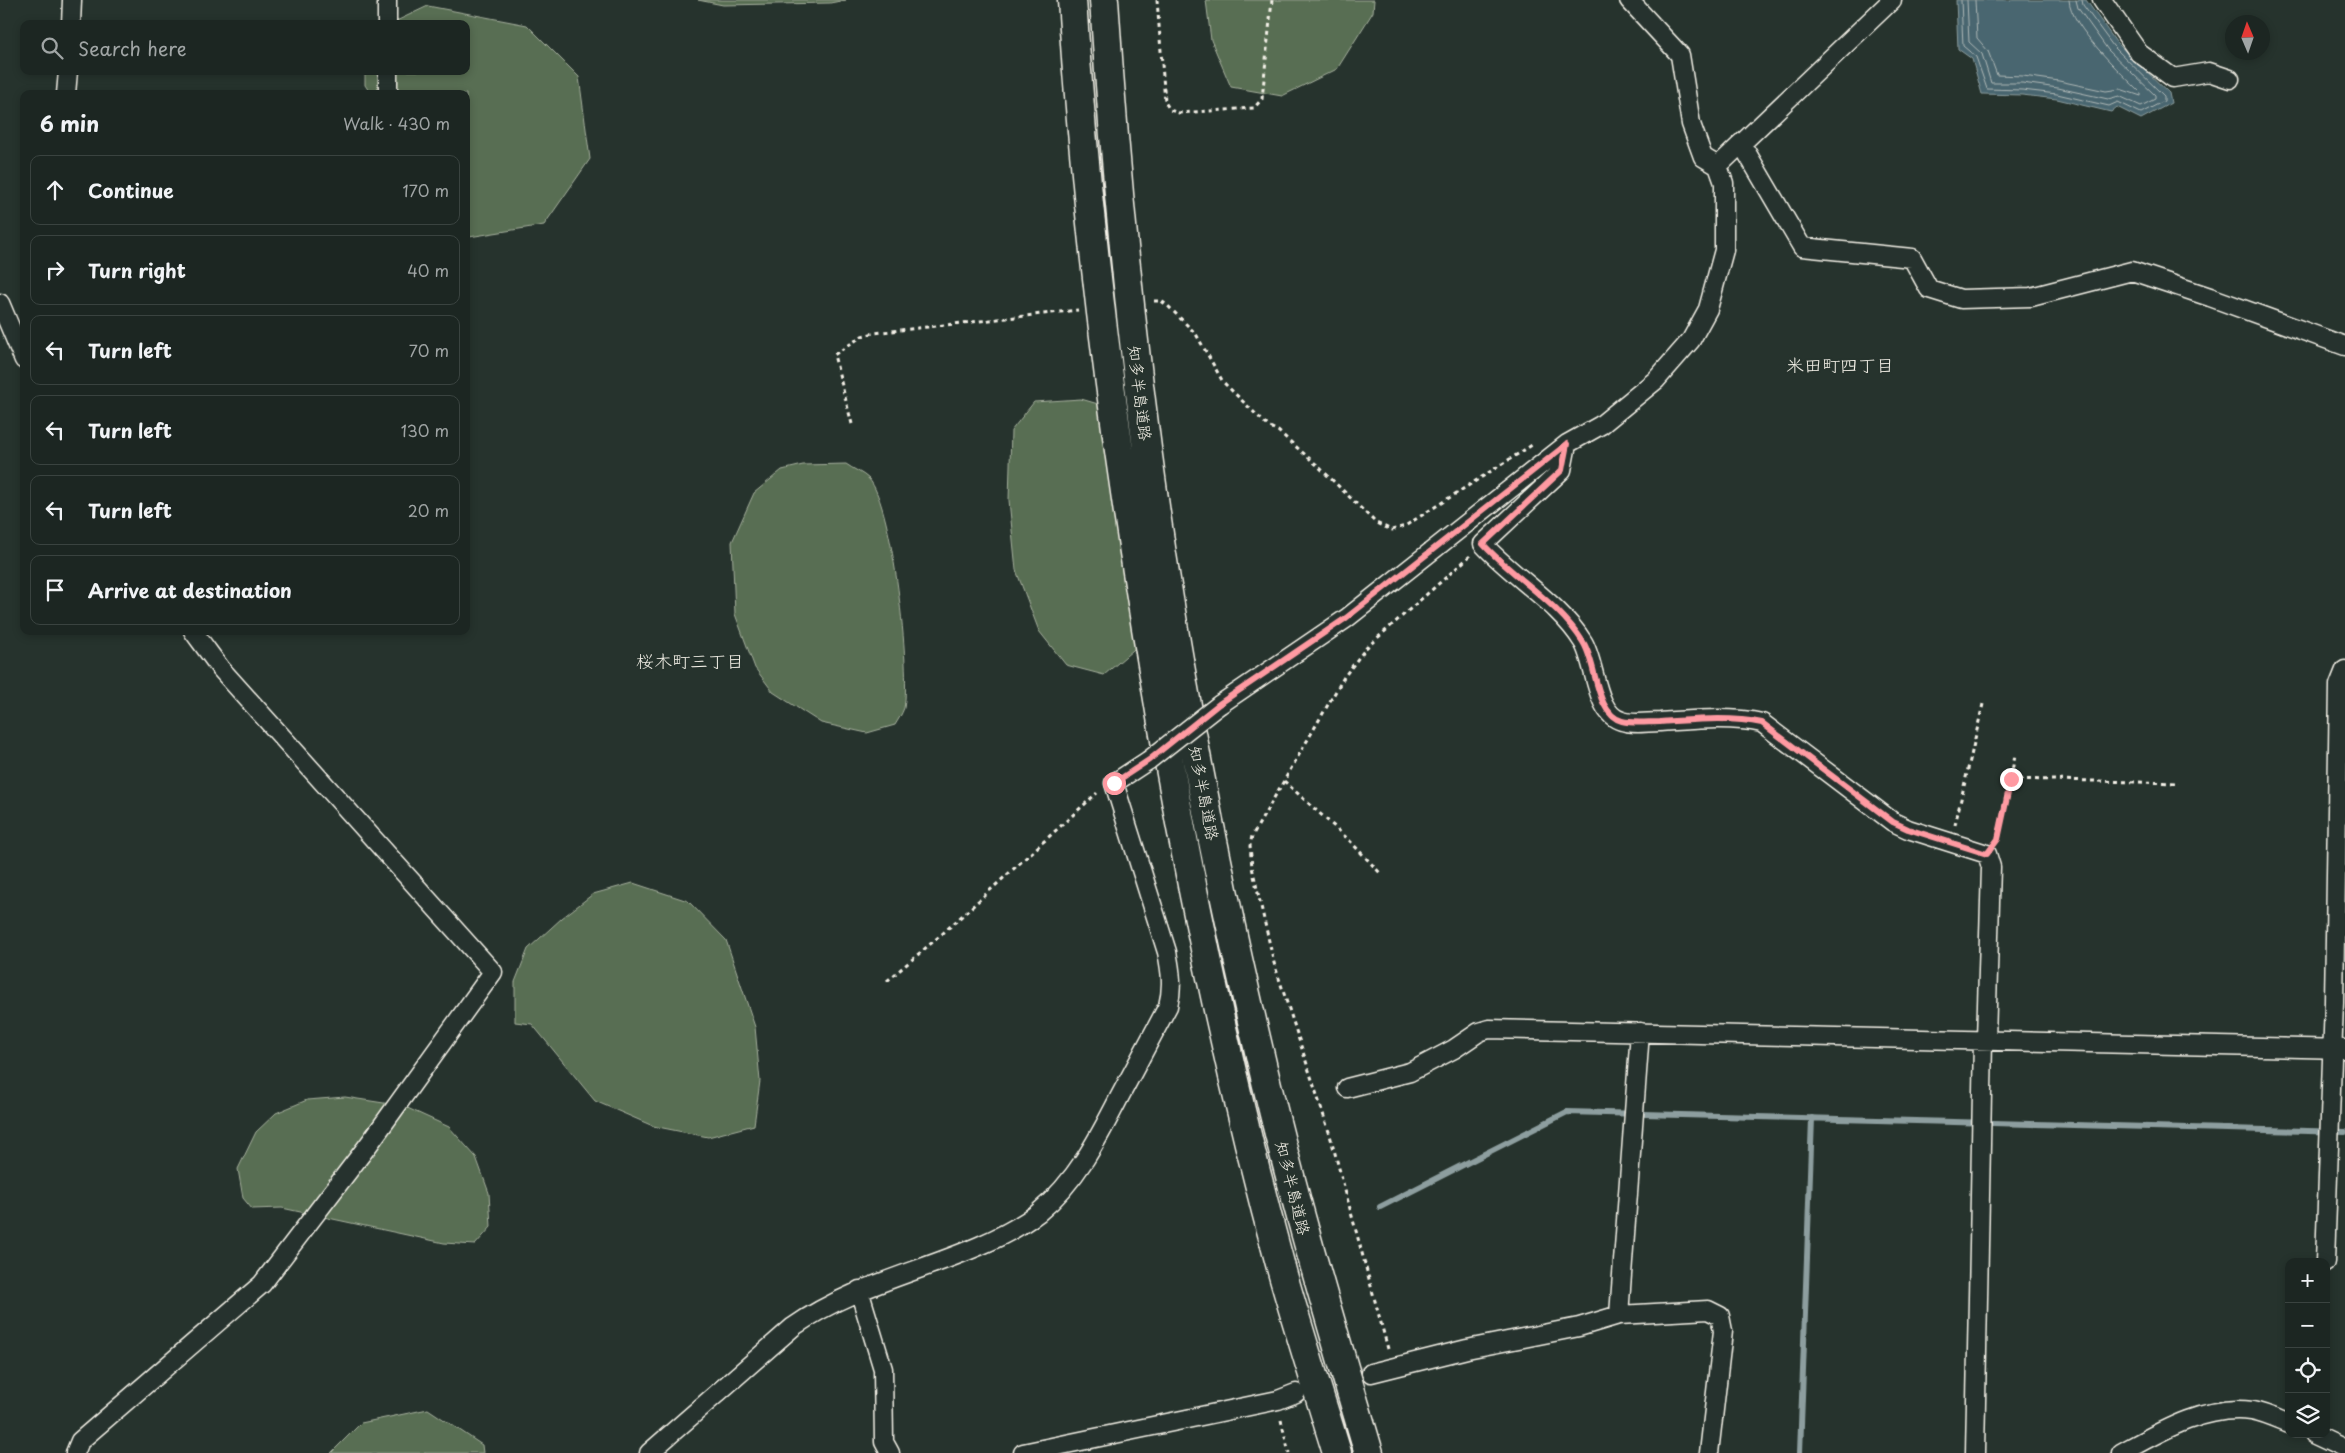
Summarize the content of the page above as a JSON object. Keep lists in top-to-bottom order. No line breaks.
{"streets":{"highway":["知多半島道路"]},"districts":["米田町四丁目","桜木町三丁目"],"north":"top","page":{"search":"Search here","heading":["6 min","Walk · 430 m"],"list":[["Continue","170 m"],["Turn right","40 m"],["Turn left","70 m"],["Turn left","130 m"],["Turn left","20 m"],"Arrive at destination"],"map_buttons":["+","−"]}}
